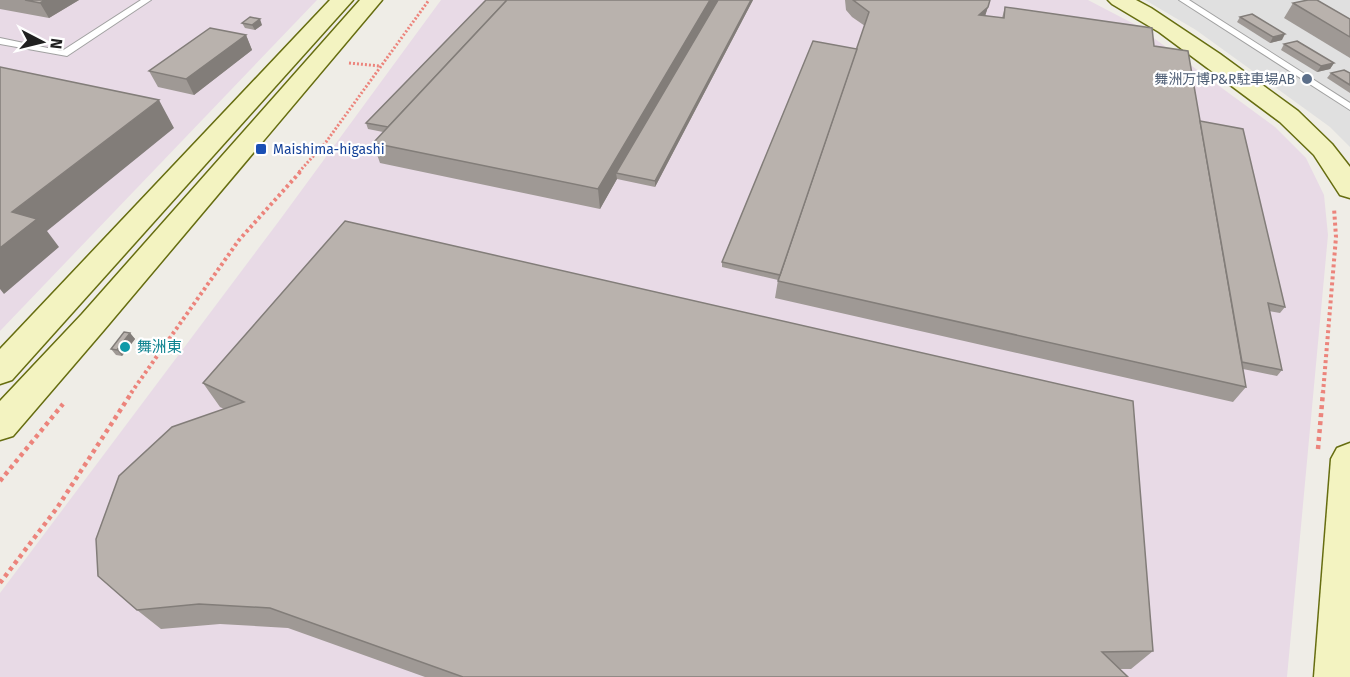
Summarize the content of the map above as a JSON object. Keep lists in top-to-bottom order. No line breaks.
{"places":{"other":["舞洲万博P&R駐車場AB","舞洲東"],"transit":["Maishima-higashi"]},"north":"right"}
